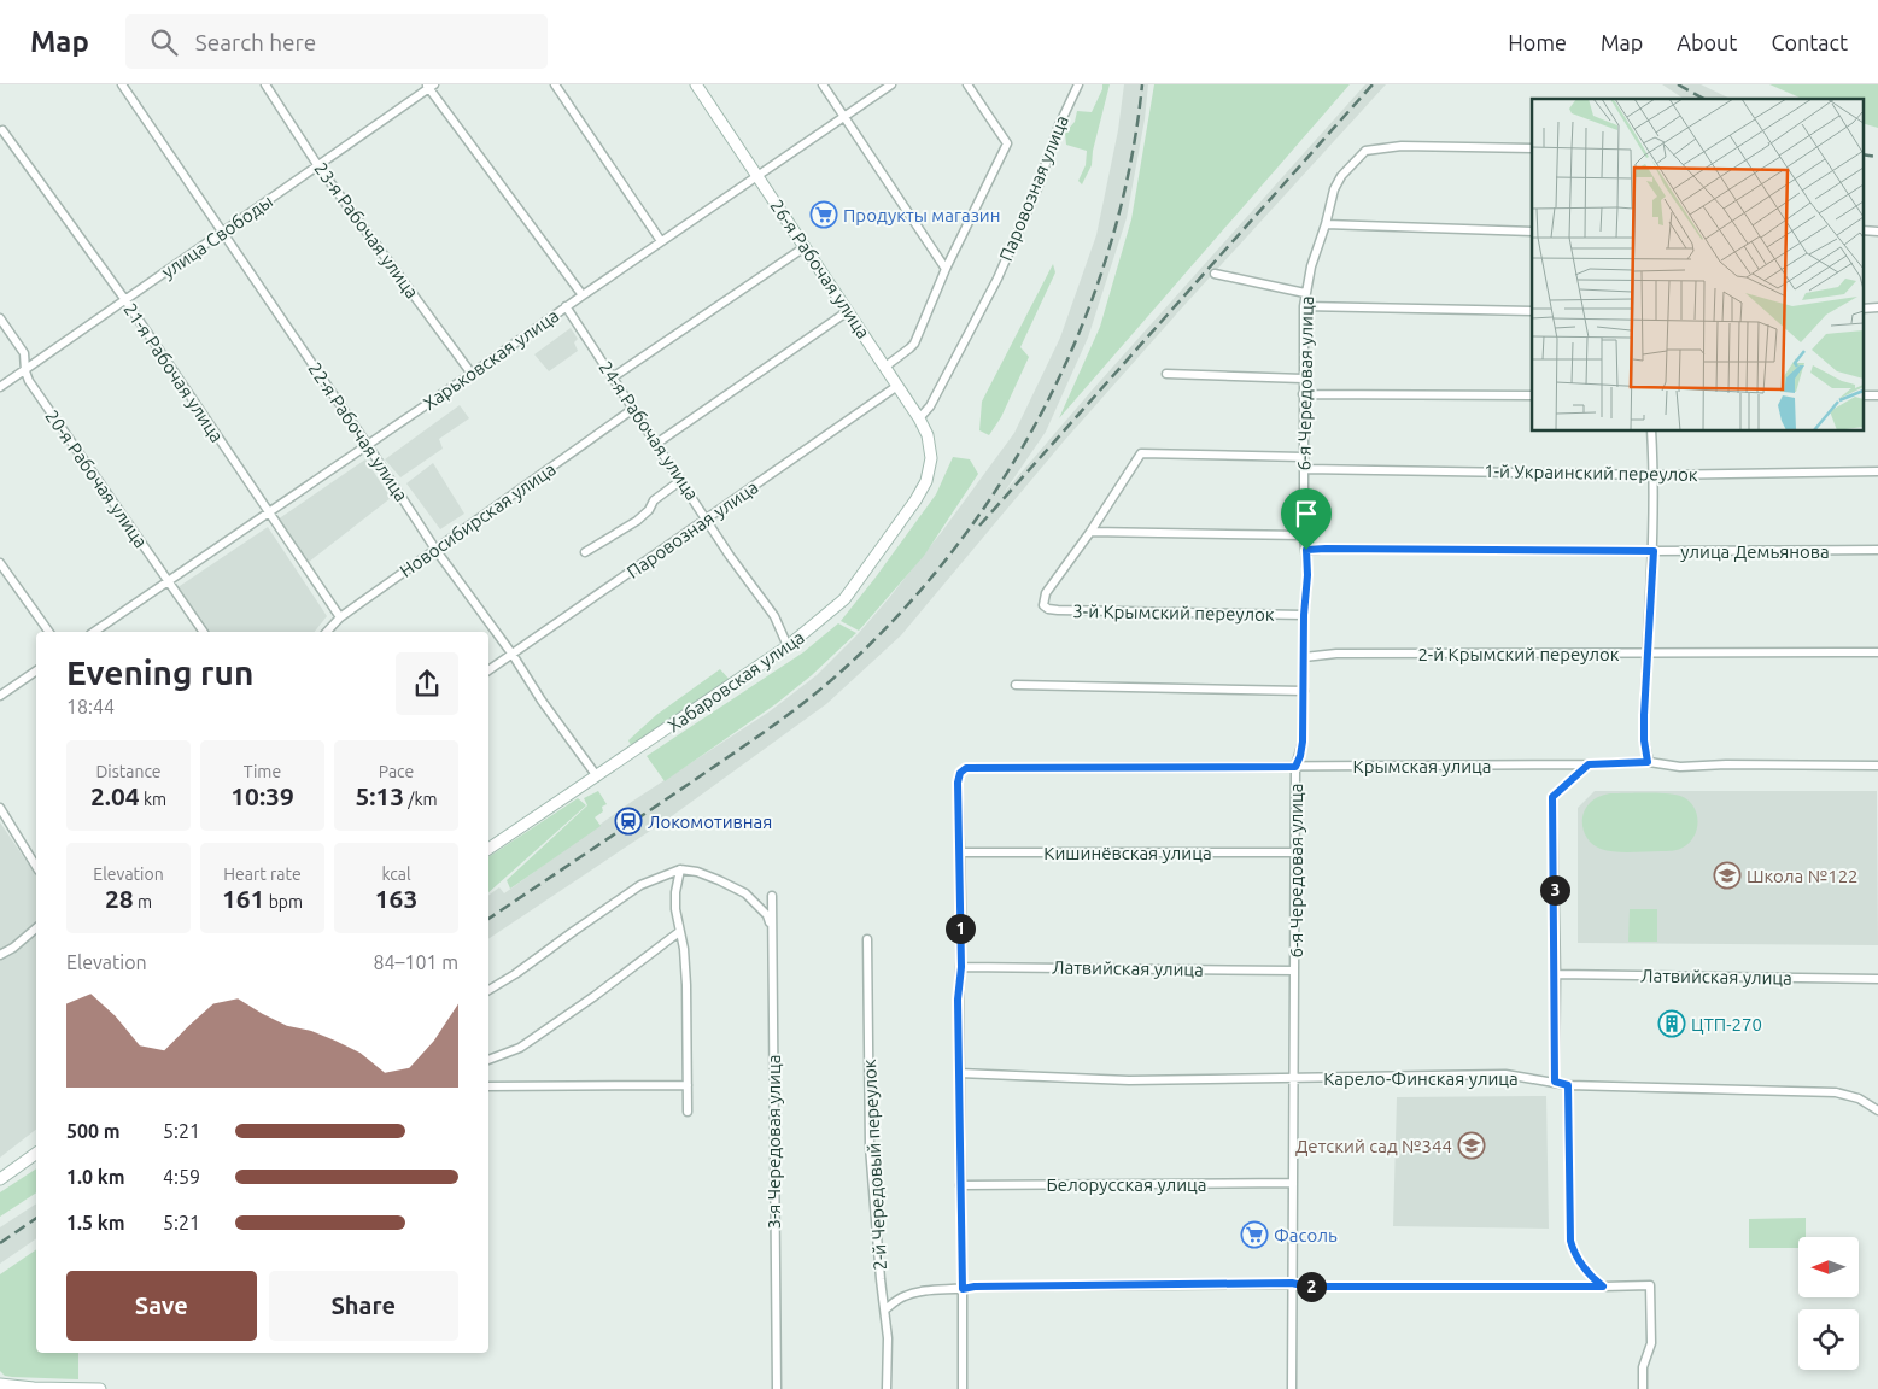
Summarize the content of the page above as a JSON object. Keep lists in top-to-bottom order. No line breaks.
{"streets":{"main road":["26-я Рабочая улица","Хабаровская улица"],"street":["Паровозная улица","23-я Рабочая улица","улица Свободы","Харьковская улица","21-я Рабочая улица","6-я Чередовая улица","24-я Рабочая улица","22-я Рабочая улица","1-й Украинский переулок","20-я Рабочая улица","Новосибирская улица","улица Демьянова","3-й Крымский переулок","2-й Крымский переулок","Крымская улица","Кишинёвская улица","Латвийская улица","Карело-Финская улица","3-я Чередовая улица","2-й Чередовый переулок","Белорусская улица"]},"crossings":[["Паровозная улица","26-я Рабочая улица"],["Паровозная улица","24-я Рабочая улица"],["Паровозная улица","22-я Рабочая улица"],["23-я Рабочая улица","улица Свободы"],["23-я Рабочая улица","Харьковская улица"],["улица Свободы","21-я Рабочая улица"],["улица Свободы","22-я Рабочая улица"],["улица Свободы","20-я Рабочая улица"],["26-я Рабочая улица","Харьковская улица"],["26-я Рабочая улица","Хабаровская улица"],["Харьковская улица","21-я Рабочая улица"],["Харьковская улица","24-я Рабочая улица"],["Харьковская улица","22-я Рабочая улица"],["Харьковская улица","20-я Рабочая улица"],["21-я Рабочая улица","Новосибирская улица"],["6-я Чередовая улица","1-й Украинский переулок"],["6-я Чередовая улица","улица Демьянова"],["6-я Чередовая улица","3-й Крымский переулок"],["6-я Чередовая улица","2-й Крымский переулок"],["6-я Чередовая улица","Крымская улица"],["6-я Чередовая улица","Кишинёвская улица"],["6-я Чередовая улица","Латвийская улица"],["6-я Чередовая улица","Карело-Финская улица"],["6-я Чередовая улица","Белорусская улица"],["24-я Рабочая улица","Новосибирская улица"],["24-я Рабочая улица","Хабаровская улица"],["22-я Рабочая улица","Новосибирская улица"],["22-я Рабочая улица","Хабаровская улица"],["Крымская улица","Кишинёвская улица"]],"places":{"supermarket":["Продукты магазин","Фасоль"],"station":["Локомотивная"],"school or university":["Школа №122","Детский сад №344"],"building":["ЦТП-270"]},"north":"left","page":{"header":"Map","search":"Search here","nav":["Home","Map","About","Contact"],"heading":["Evening run","18:44"],"stats":[["Distance","2.04 km"],["Time","10:39"],["Pace","5:13 /km"],["Elevation","28 m"],["Heart rate","161 bpm"],["kcal","163"]],"pins":["3","1","2"],"chart":["Elevation","84–101 m"],"list":[{"name":"500 m","note":"5:21"},{"name":"1.0 km","note":"4:59"},{"name":"1.5 km","note":"5:21"}],"buttons":["Save","Share"]}}
